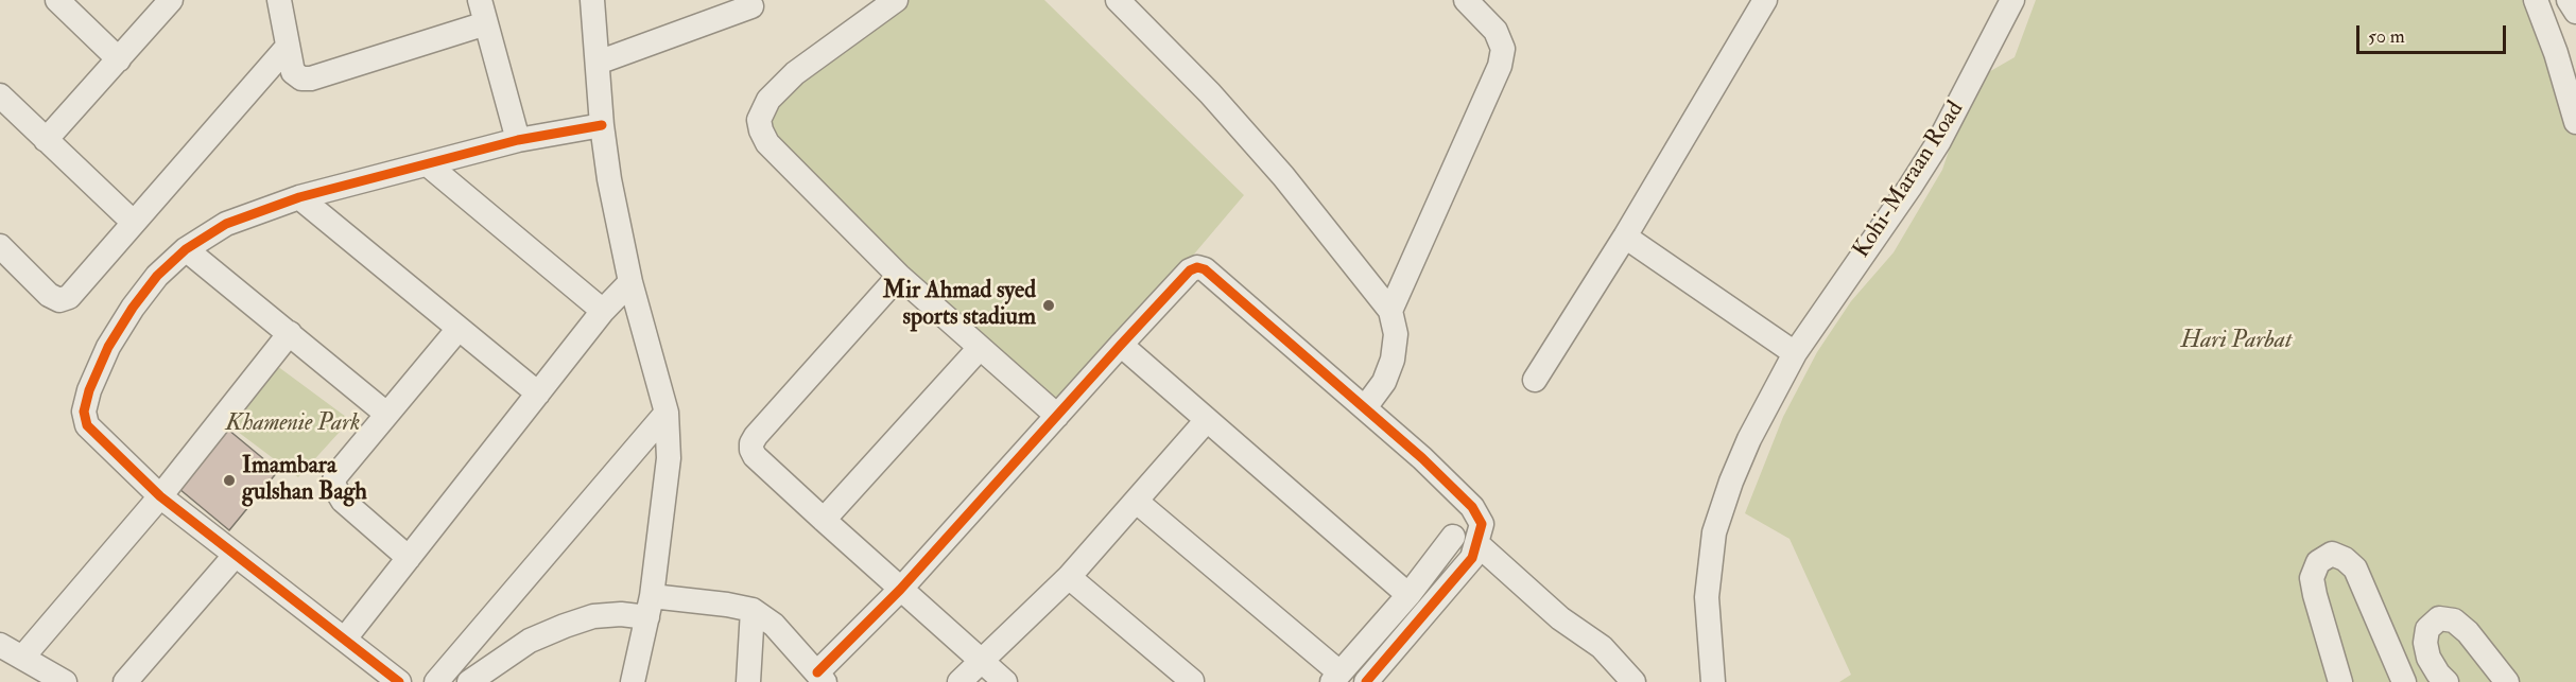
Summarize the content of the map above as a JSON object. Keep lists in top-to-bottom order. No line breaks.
{"streets":{"street":["Kohi-Maraan Road"]},"parks":["Hari Parbat","Khamenie Park"],"places":["Mir Ahmad syed sports stadium","Imambara gulshan Bagh"],"scale_bar":"50 m"}
